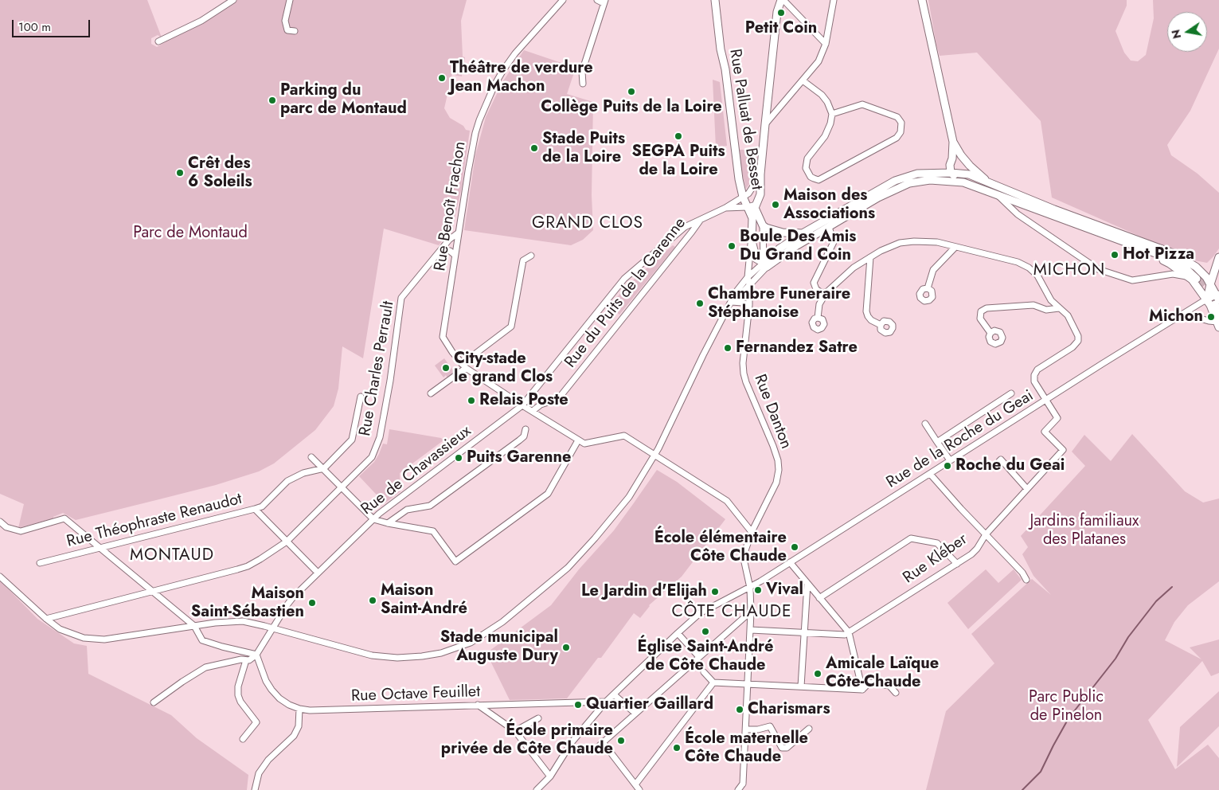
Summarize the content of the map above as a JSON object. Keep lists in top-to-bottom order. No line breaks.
{"streets":{"main road":["Rue Palluat de Besset"],"street":["Rue Benoît Frachon","Rue du Puits de la Garenne","Rue Charles Perrault","Rue Danton","Rue de la Roche du Geai","Rue de Chavassieux","Rue Théophraste Renaudot","Rue Kléber","Rue Octave Feuillet"]},"crossings":[["Rue Palluat de Besset","Rue de Chavassieux"],["Rue Benoît Frachon","Rue du Puits de la Garenne"],["Rue Benoît Frachon","Rue Charles Perrault"],["Rue Benoît Frachon","Rue de Chavassieux"],["Rue du Puits de la Garenne","Rue de Chavassieux"],["Rue Charles Perrault","Rue Théophraste Renaudot"],["Rue Danton","Rue de la Roche du Geai"],["Rue Danton","Rue Kléber"],["Rue de la Roche du Geai","Rue Kléber"],["Rue de la Roche du Geai","Rue Octave Feuillet"],["Rue de Chavassieux","Rue Théophraste Renaudot"],["Rue de Chavassieux","Rue Octave Feuillet"]],"districts":["GRAND CLOS","MICHON","MONTAUD","CÔTE CHAUDE"],"parks":["Parc de Montaud","Jardins familiaux des Platanes","Parc Public de Pinelon"],"places":["Petit Coin","Théâtre de verdure Jean Machon","Collège Puits de la Loire","Parking du parc de Montaud","SEGPA Puits de la Loire","Stade Puits de la Loire","Crêt des 6 Soleils","Maison des Associations","Boule Des Amis Du Grand Coin","Hot Pizza","Chambre Funeraire Stéphanoise","Michon","Fernandez Satre","City-stade le grand Clos","Relais Poste","Puits Garenne","Roche du Geai","École élémentaire Côte Chaude","Vival","Le Jardin d'Elijah","Maison Saint-André","Maison Saint-Sébastien","Église Saint-André de Côte Chaude","Stade municipal Auguste Dury","Amicale Laïque Côte-Chaude","Quartier Gaillard","Charismars","École primaire privée de Côte Chaude","École maternelle Côte Chaude"],"scale_bar":"100 m","north":"left"}
